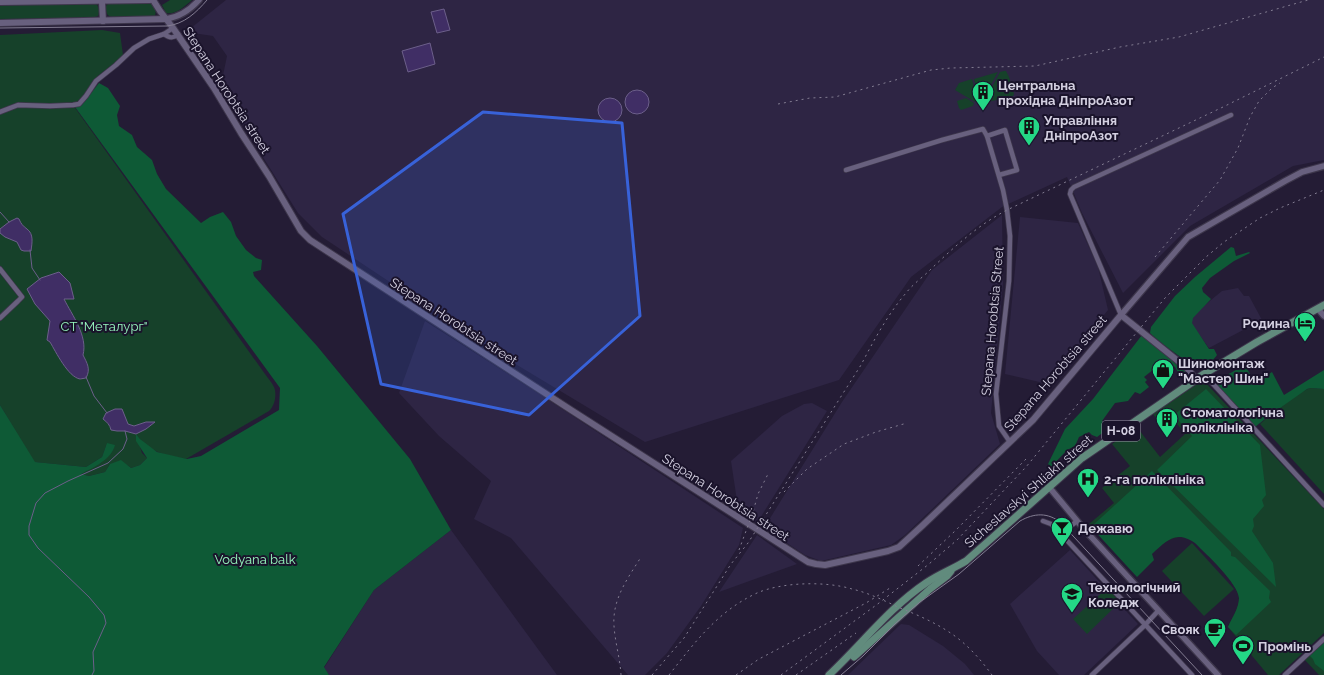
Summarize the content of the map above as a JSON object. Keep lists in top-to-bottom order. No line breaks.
{"streets":{"main road":["Stepana Horobtsia street","Н-08","Sicheslavskyi Shliakh street"],"street":["Stepana Horobtsia Street"]},"crossings":[["Stepana Horobtsia street","Stepana Horobtsia Street"]],"parks":["СТ \"Металург\"","Vodyana balk"],"places":{"building":["Центральна прохідна ДніпроАзот","Управління ДніпроАзот","Стоматологічна поліклініка"],"hotel":["Родина"],"shop":["Шиномонтаж \"Мастер Шин\""],"hospital":["2-га поліклініка"],"bar":["Дежавю"],"school or university":["Технологічний Коледж"],"cafe":["Свояк"],"sports":["Промінь"]}}
